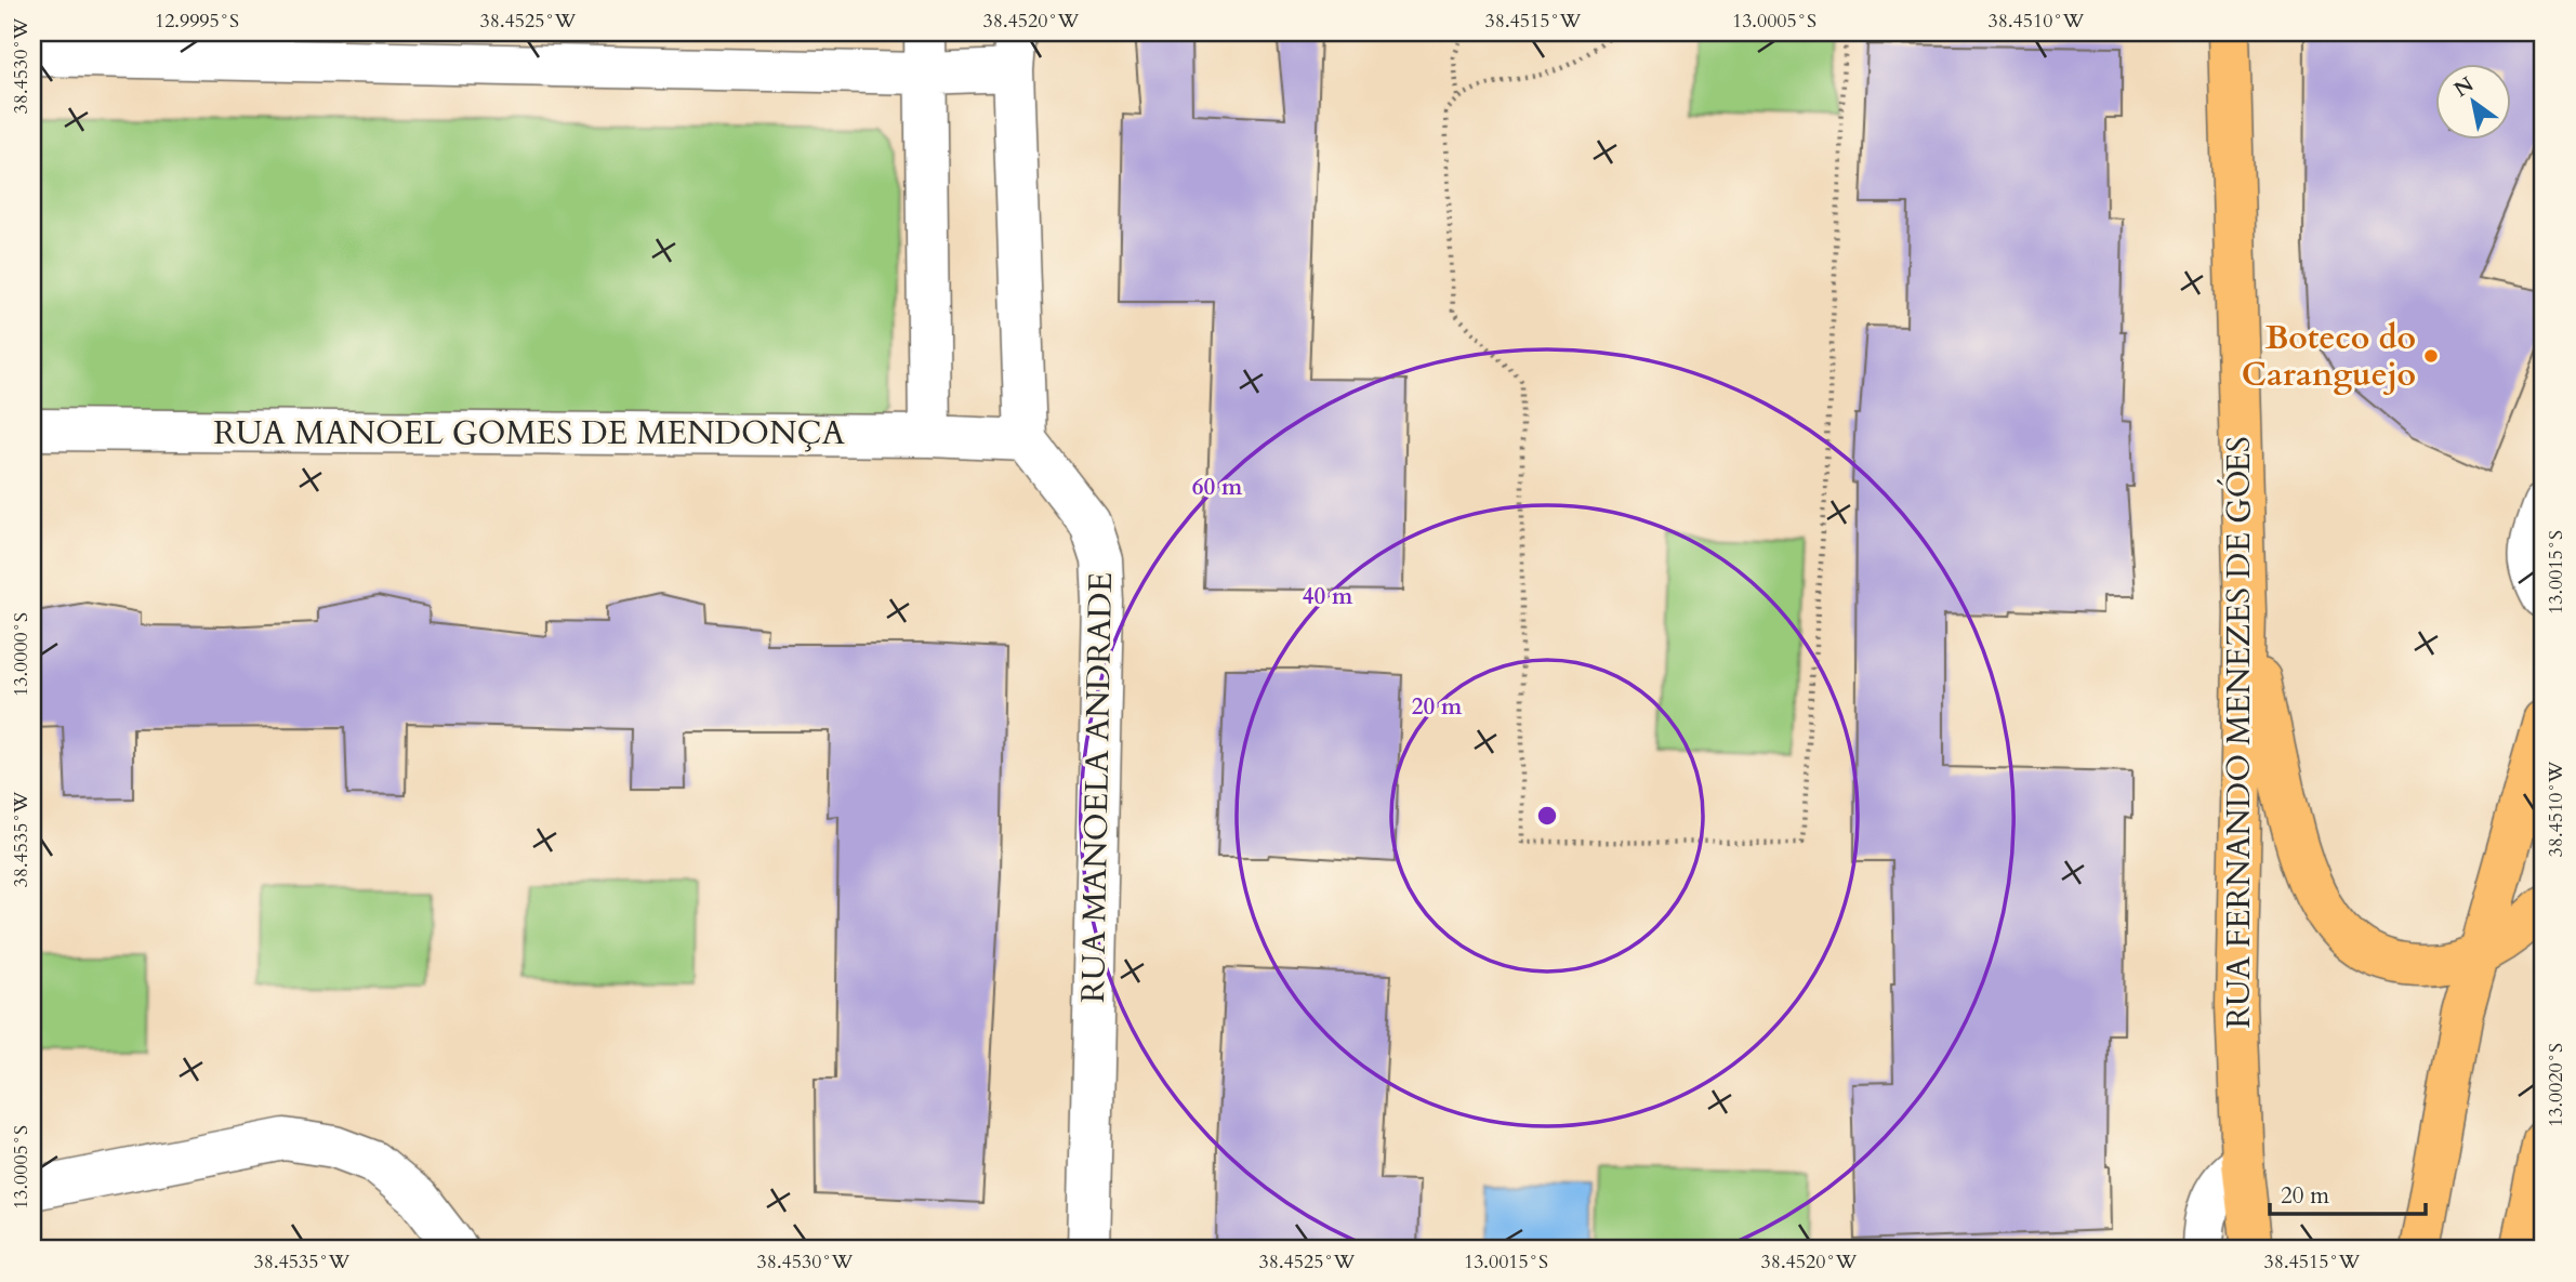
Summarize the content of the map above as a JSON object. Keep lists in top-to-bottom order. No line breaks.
{"streets":{"main road":["RUA FERNANDO MENEZES DE GÓES"],"street":["RUA MANOEL GOMES DE MENDONÇA","RUA MANOELA ANDRADE"]},"crossings":[["RUA MANOEL GOMES DE MENDONÇA","RUA MANOELA ANDRADE"]],"places":["Boteco do Caranguejo"],"scale_bar":"20 m","north":"top left","coordinates":["12.9995°S","38.4525°W","38.4520°W","38.4515°W","13.0005°S","38.4510°W","38.4530°W","13.0015°S","13.0000°S","38.4535°W","13.0020°S"],"rings":["60 m","40 m","20 m"]}
